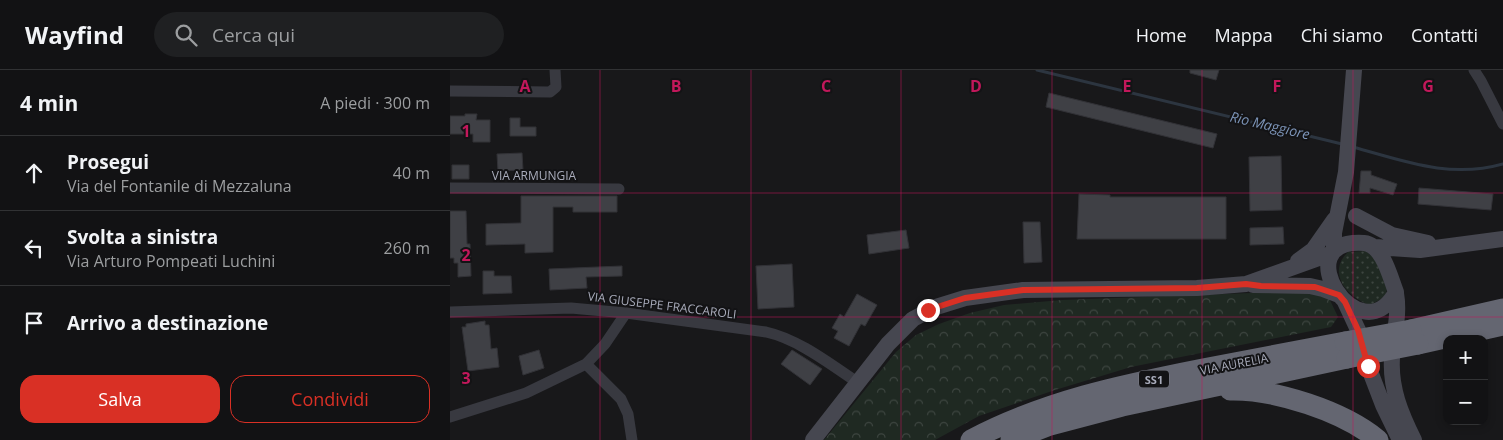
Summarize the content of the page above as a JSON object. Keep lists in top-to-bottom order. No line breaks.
{"streets":{"highway":["VIA AURELIA","SS1"],"street":["VIA ARMUNGIA","VIA GIUSEPPE FRACCAROLI"]},"water":["Rio Maggiore"],"page":{"header":"Wayfind","search":"Cerca qui","nav":["Home","Mappa","Chi siamo","Contatti"],"heading":["4 min","A piedi · 300 m"],"list":[["Prosegui","Via del Fontanile di Mezzaluna","40 m"],["Svolta a sinistra","Via Arturo Pompeati Luchini","260 m"],"Arrivo a destinazione"],"map_buttons":["+","−"],"buttons":["Salva","Condividi"]},"grid":{"columns":["A","B","C","D","E","F","G"],"rows":["1","2","3"]}}
